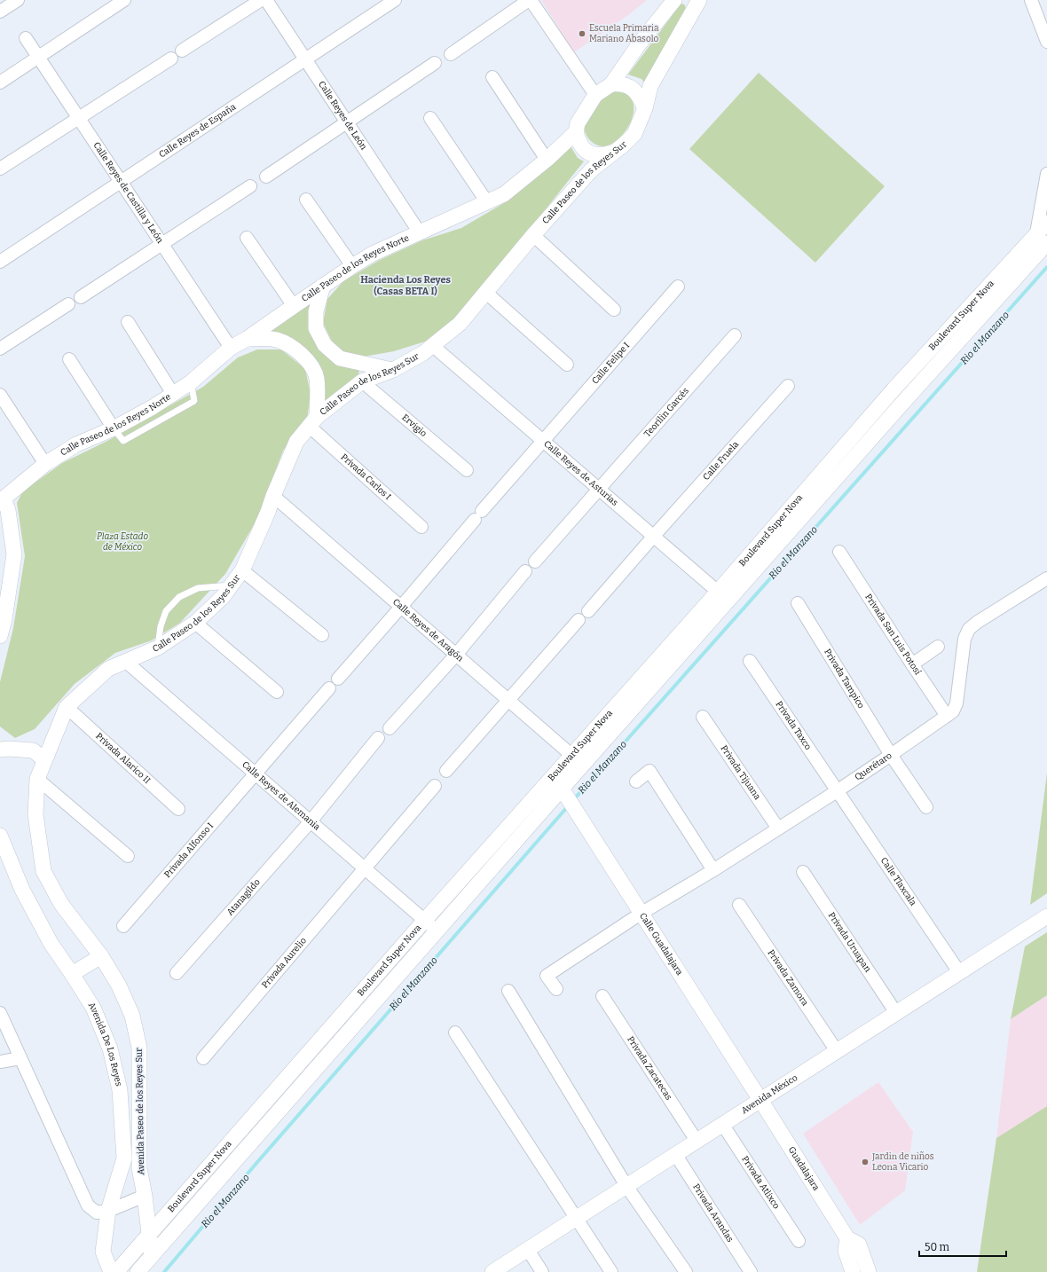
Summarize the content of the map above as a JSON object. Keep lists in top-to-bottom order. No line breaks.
{"streets":{"street":["Calle Reyes de León","Calle Reyes de España","Calle Paseo de los Reyes Sur","Calle Reyes de Castilla y León","Calle Paseo de los Reyes Norte","Boulevard Super Nova","Calle Felipe I","Teorilin Garcés","Ervigio","Calle Fruela","Calle Reyes de Asturias","Privada Carlos I","Calle Reyes de Aragón","Privada San Luis Potosí","Privada Tampico","Privada Taxco","Privada Alarico II","Querétaro","Privada Tijuana","Calle Reyes de Alemania","Privada Alfonso I","Calle Tlaxcala","Atanagildo","Privada Uruapan","Calle Guadalajara","Privada Aurelio","Privada Zamora","Avenida De Los Reyes","Privada Zacatecas","Avenida México","Avenida Paseo de los Reyes Sur","Guadalajara","Privada Atlixco","Privada Arandas"]},"crossings":[["Calle Reyes de León","Calle Reyes de España"],["Calle Reyes de León","Calle Paseo de los Reyes Norte"],["Calle Reyes de España","Calle Reyes de Castilla y León"],["Calle Paseo de los Reyes Sur","Calle Paseo de los Reyes Norte"],["Calle Paseo de los Reyes Sur","Ervigio"],["Calle Paseo de los Reyes Sur","Calle Reyes de Asturias"],["Calle Paseo de los Reyes Sur","Privada Carlos I"],["Calle Paseo de los Reyes Sur","Calle Reyes de Aragón"],["Calle Paseo de los Reyes Sur","Privada Alarico II"],["Calle Paseo de los Reyes Sur","Calle Reyes de Alemania"],["Calle Paseo de los Reyes Sur","Avenida Paseo de los Reyes Sur"],["Calle Reyes de Castilla y León","Calle Paseo de los Reyes Norte"],["Boulevard Super Nova","Calle Reyes de Asturias"],["Boulevard Super Nova","Calle Reyes de Aragón"],["Boulevard Super Nova","Calle Reyes de Alemania"],["Boulevard Super Nova","Calle Guadalajara"],["Boulevard Super Nova","Avenida Paseo de los Reyes Sur"],["Calle Felipe I","Calle Reyes de Asturias"],["Calle Felipe I","Calle Reyes de Aragón"],["Teorilin Garcés","Calle Reyes de Asturias"],["Calle Fruela","Calle Reyes de Asturias"],["Privada San Luis Potosí","Querétaro"],["Privada Tampico","Querétaro"],["Privada Taxco","Querétaro"],["Privada Taxco","Calle Tlaxcala"],["Querétaro","Privada Tijuana"],["Querétaro","Calle Tlaxcala"],["Querétaro","Calle Guadalajara"],["Calle Reyes de Alemania","Privada Alfonso I"],["Calle Reyes de Alemania","Atanagildo"],["Calle Reyes de Alemania","Privada Aurelio"],["Calle Tlaxcala","Avenida México"],["Privada Uruapan","Avenida México"],["Calle Guadalajara","Avenida México"],["Calle Guadalajara","Guadalajara"],["Privada Zamora","Avenida México"],["Privada Zacatecas","Avenida México"],["Avenida México","Guadalajara"],["Avenida México","Privada Atlixco"],["Avenida México","Privada Arandas"]],"districts":["Hacienda Los Reyes (Casas BETA I)"],"water":["Rio el Manzano"],"parks":["Plaza Estado de México"],"places":["Escuela Primaria Mariano Abasolo","Jardin de niños Leona Vicario"],"scale_bar":"50 m"}
